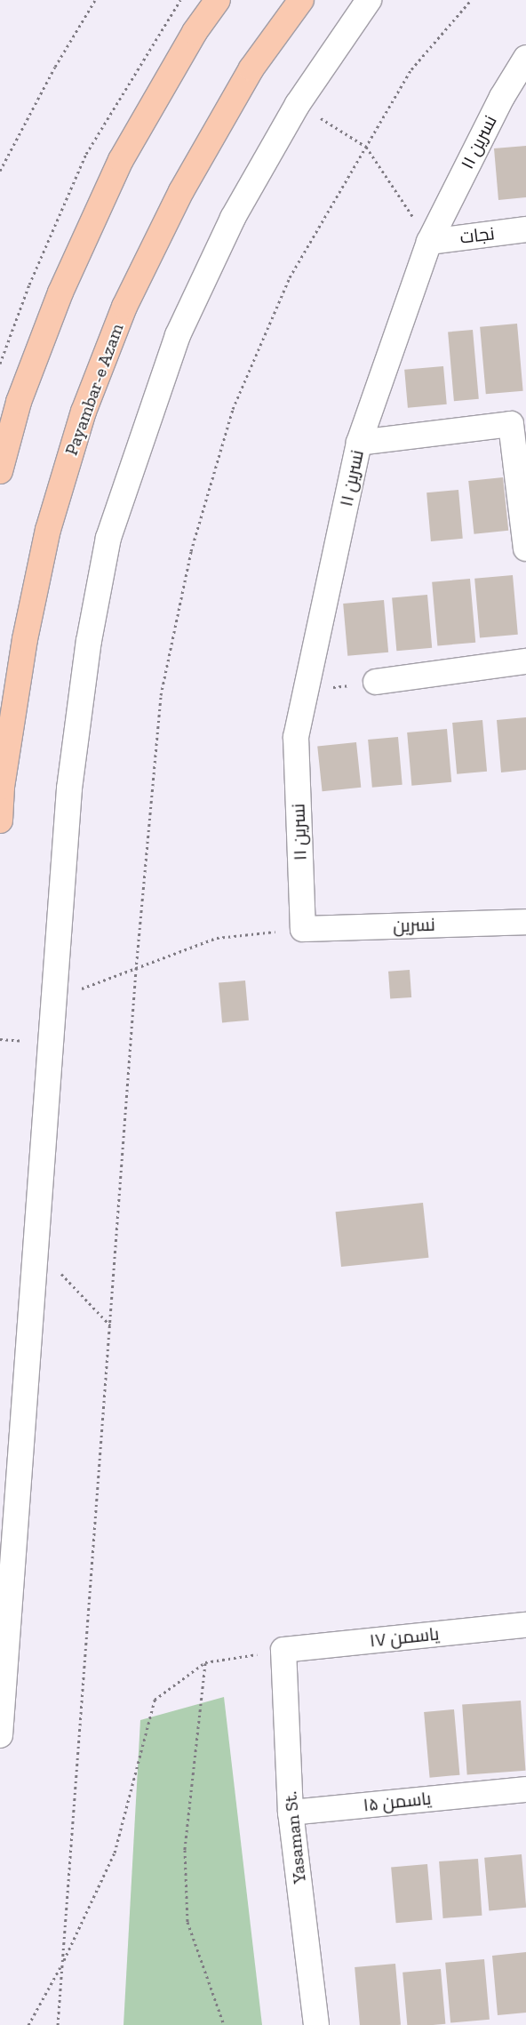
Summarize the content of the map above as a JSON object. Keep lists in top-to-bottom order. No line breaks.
{"streets":{"main road":["Payambar-e Azam"],"street":["نسرین ۱۱","نجات","نسرین","یاسمن ۱۷","یاسمن ۱۵","Yasaman St."]},"crossings":[["نسرین ۱۱","نجات"],["نسرین ۱۱","نسرین"],["یاسمن ۱۷","Yasaman St."],["یاسمن ۱۵","Yasaman St."]]}
